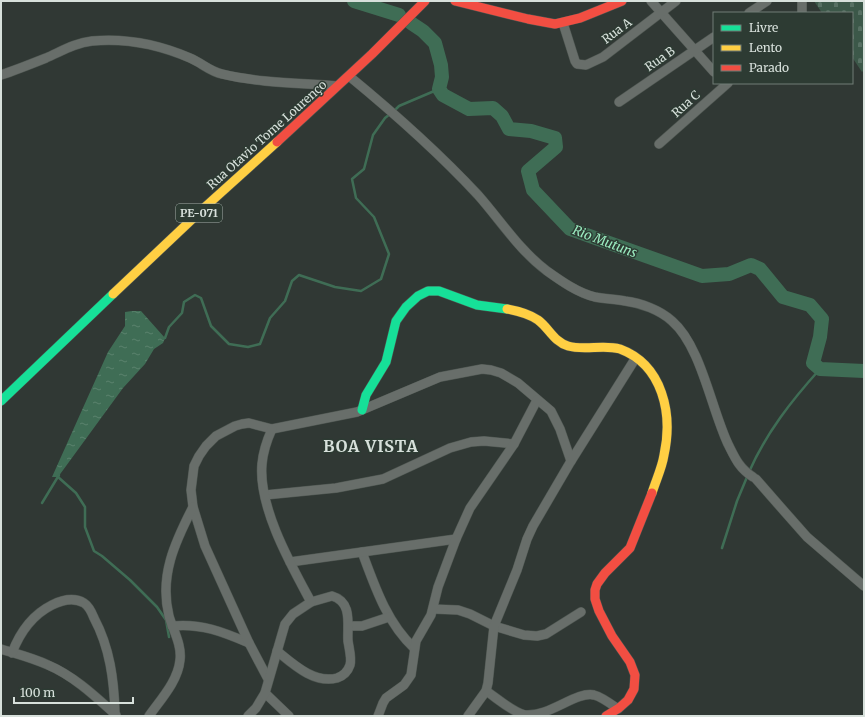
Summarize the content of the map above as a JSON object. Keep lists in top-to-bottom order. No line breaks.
{"streets":{"street":["Rua A","Rua B","Rua C","Rua Otavio Tome Lourenço","PE-071"]},"districts":["BOA VISTA"],"water":["Rio Mutuns"],"legend":["Livre","Lento","Parado"],"scale_bar":"100 m"}
